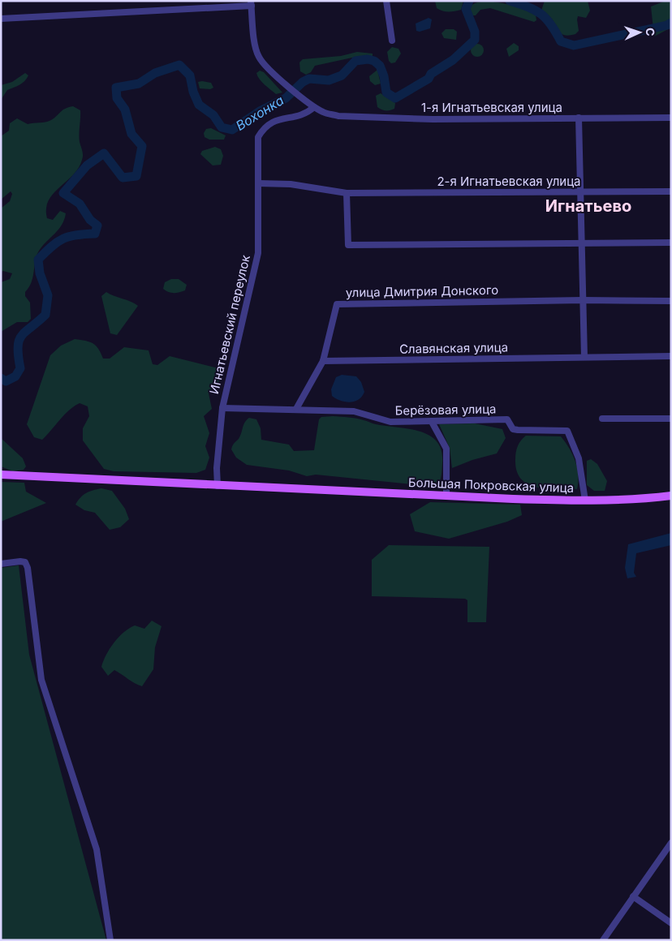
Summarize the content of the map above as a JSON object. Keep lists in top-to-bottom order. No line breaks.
{"streets":{"main road":["Большая Покровская улица"],"street":["1-я Игнатьевская улица","2-я Игнатьевская улица","улица Дмитрия Донского","Игнатьевский переулок","Славянская улица","Берёзовая улица"]},"crossings":[["1-я Игнатьевская улица","Игнатьевский переулок"],["2-я Игнатьевская улица","Игнатьевский переулок"],["улица Дмитрия Донского","Славянская улица"],["улица Дмитрия Донского","Берёзовая улица"],["Игнатьевский переулок","Большая Покровская улица"],["Берёзовая улица","Большая Покровская улица"]],"districts":["Игнатьево"],"water":["Вохонка"],"north":"right"}
